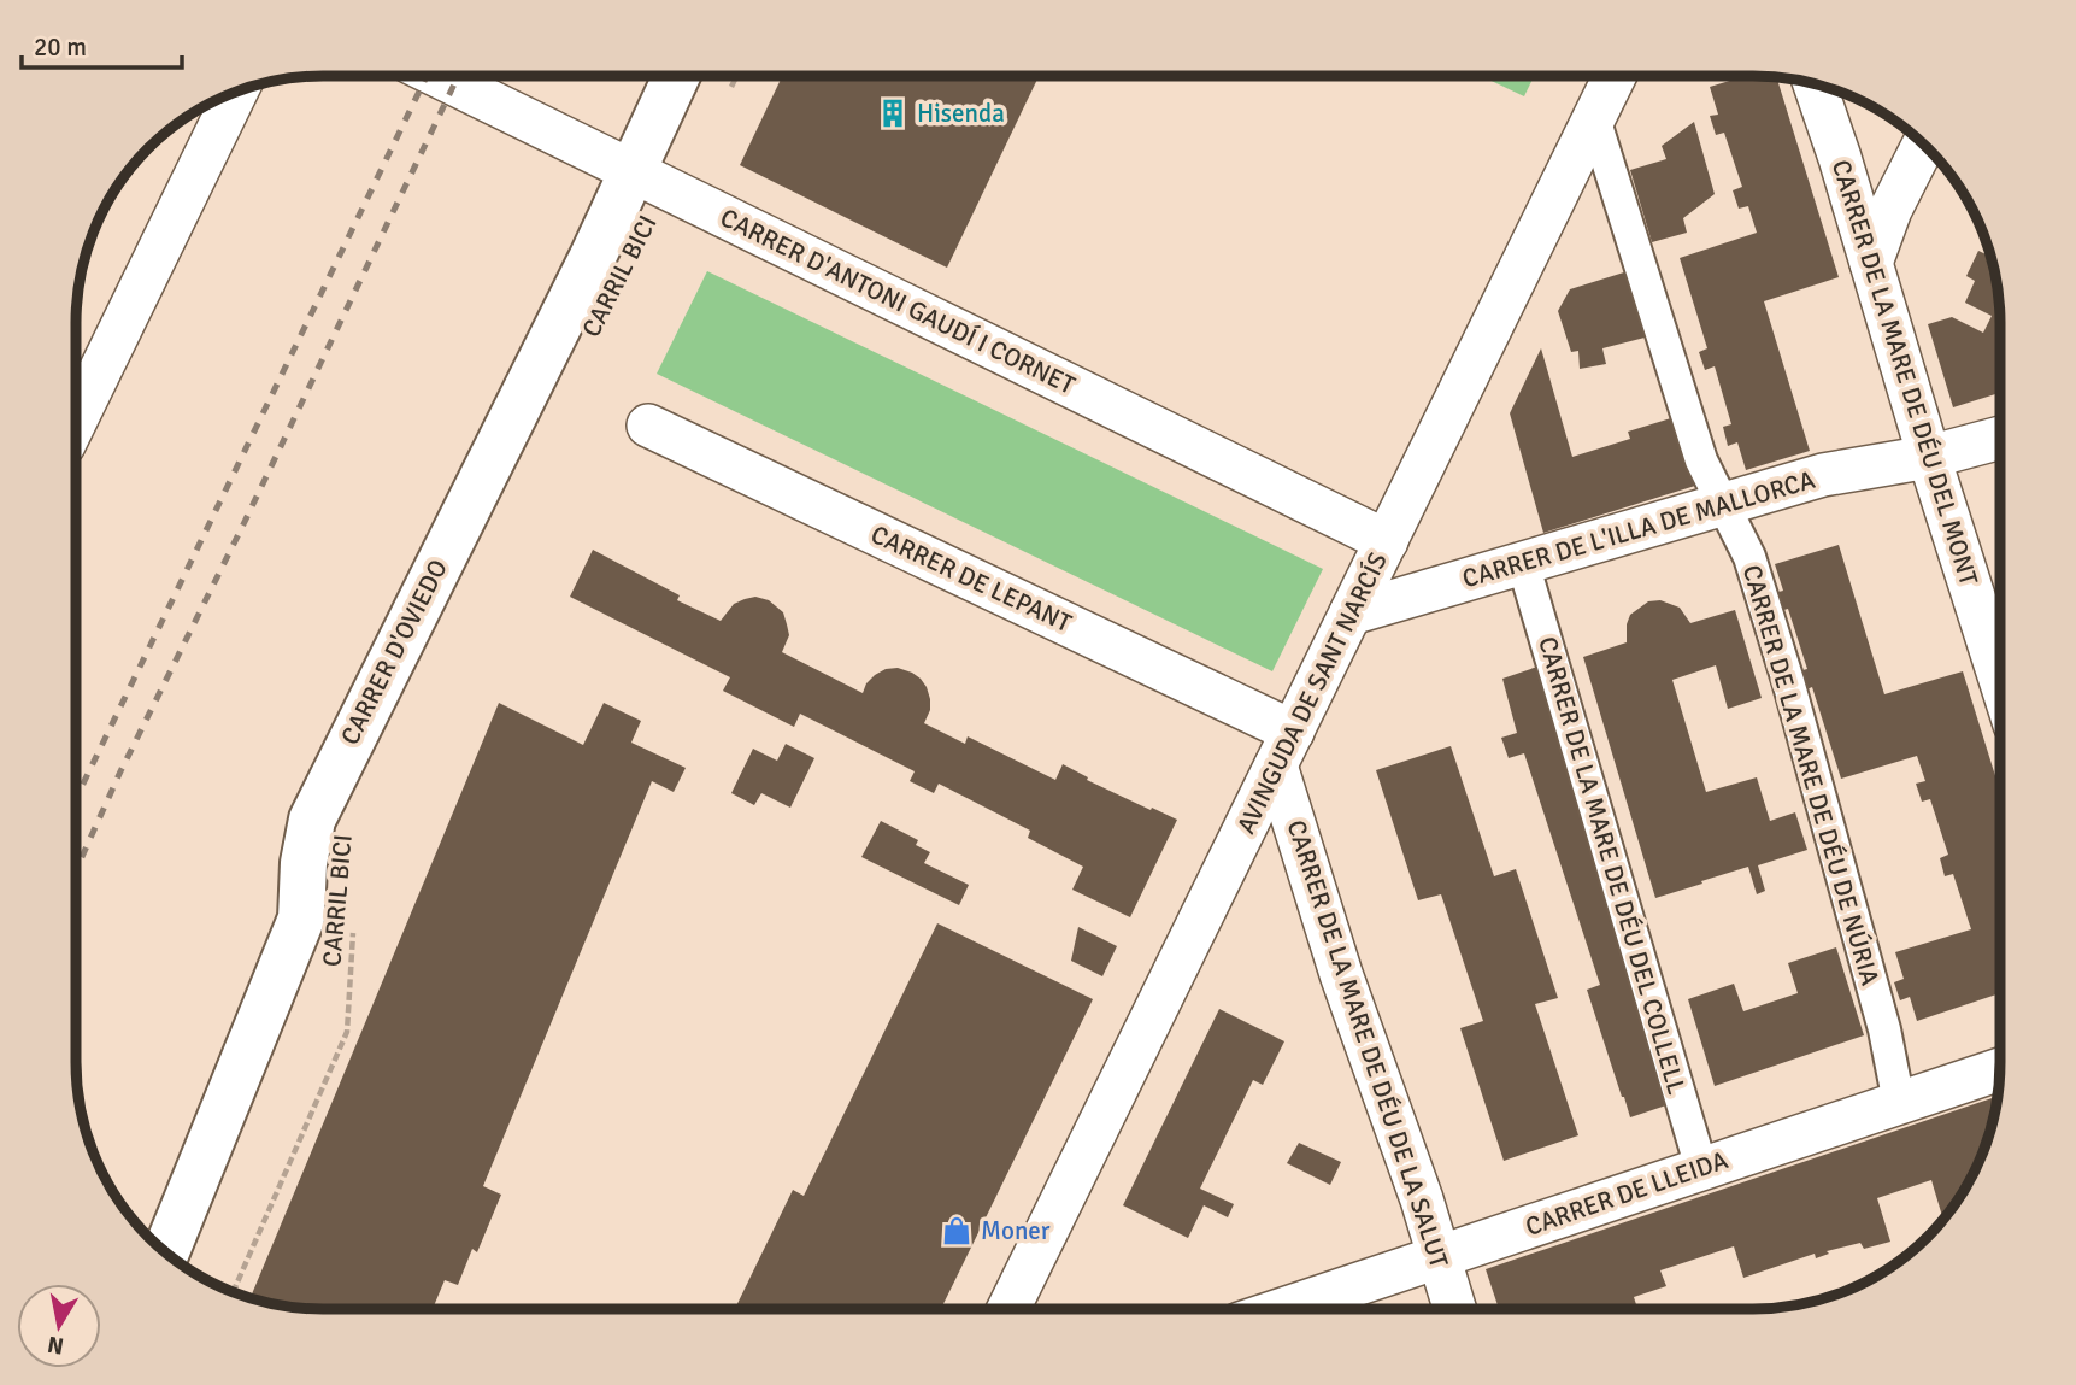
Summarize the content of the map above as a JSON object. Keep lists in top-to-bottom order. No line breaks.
{"streets":{"street":["CARRER D'ANTONI GAUDÍ I CORNET","CARRER DE LA MARE DE DÉU DEL MONT","CARRER DE L'ILLA DE MALLORCA","CARRER DE LEPANT","CARRER D'OVIEDO","AVINGUDA DE SANT NARCÍS","CARRER DE LA MARE DE DÉU DE NÚRIA","CARRER DE LA MARE DE DÉU DEL COLLELL","CARRER DE LA MARE DE DÉU DE LA SALUT","CARRER DE LLEIDA"],"path":["CARRIL BICI"]},"crossings":[["CARRER D'ANTONI GAUDÍ I CORNET","CARRER D'OVIEDO"],["CARRER D'ANTONI GAUDÍ I CORNET","AVINGUDA DE SANT NARCÍS"],["CARRER DE LA MARE DE DÉU DEL MONT","CARRER DE L'ILLA DE MALLORCA"],["CARRER DE L'ILLA DE MALLORCA","AVINGUDA DE SANT NARCÍS"],["CARRER DE L'ILLA DE MALLORCA","CARRER DE LA MARE DE DÉU DE NÚRIA"],["CARRER DE L'ILLA DE MALLORCA","CARRER DE LA MARE DE DÉU DEL COLLELL"],["CARRER DE LEPANT","AVINGUDA DE SANT NARCÍS"],["CARRER DE LEPANT","CARRER DE LA MARE DE DÉU DE LA SALUT"],["AVINGUDA DE SANT NARCÍS","CARRER DE LA MARE DE DÉU DE NÚRIA"],["AVINGUDA DE SANT NARCÍS","CARRER DE LA MARE DE DÉU DE LA SALUT"],["CARRER DE LA MARE DE DÉU DE NÚRIA","CARRER DE LLEIDA"],["CARRER DE LA MARE DE DÉU DEL COLLELL","CARRER DE LLEIDA"],["CARRER DE LA MARE DE DÉU DE LA SALUT","CARRER DE LLEIDA"]],"places":{"building":["Hisenda"],"shop":["Moner"]},"scale_bar":"20 m","north":"bottom"}
